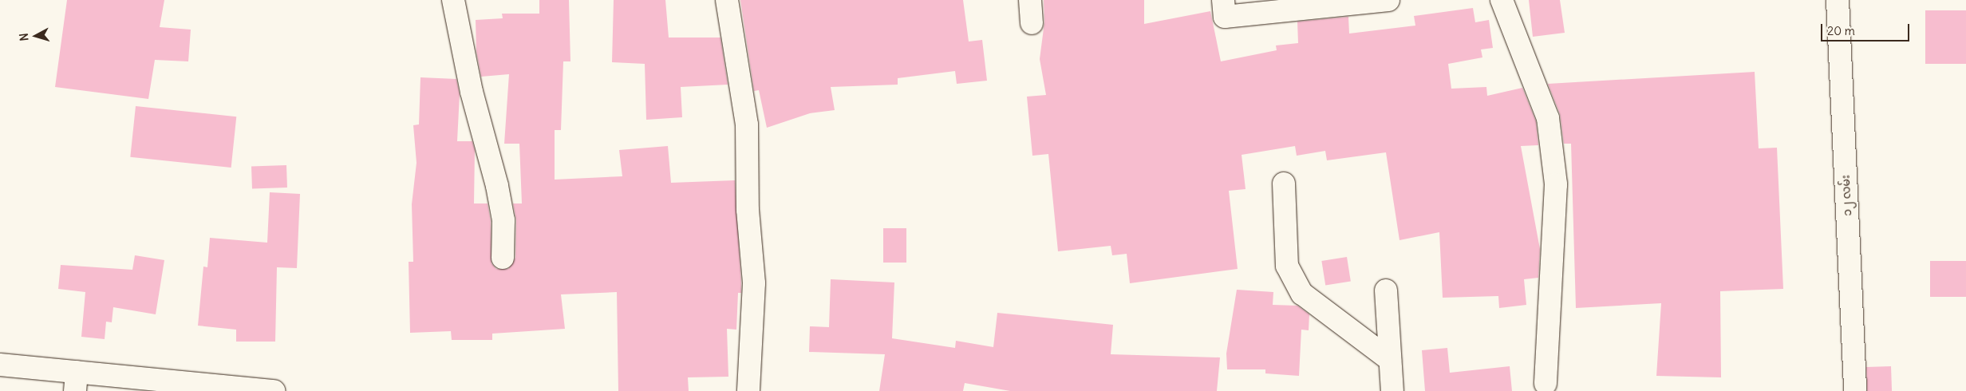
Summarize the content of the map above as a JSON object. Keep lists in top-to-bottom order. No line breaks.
{"streets":{"street":["၁၂ လမ်း"]},"scale_bar":"20 m","north":"left"}
